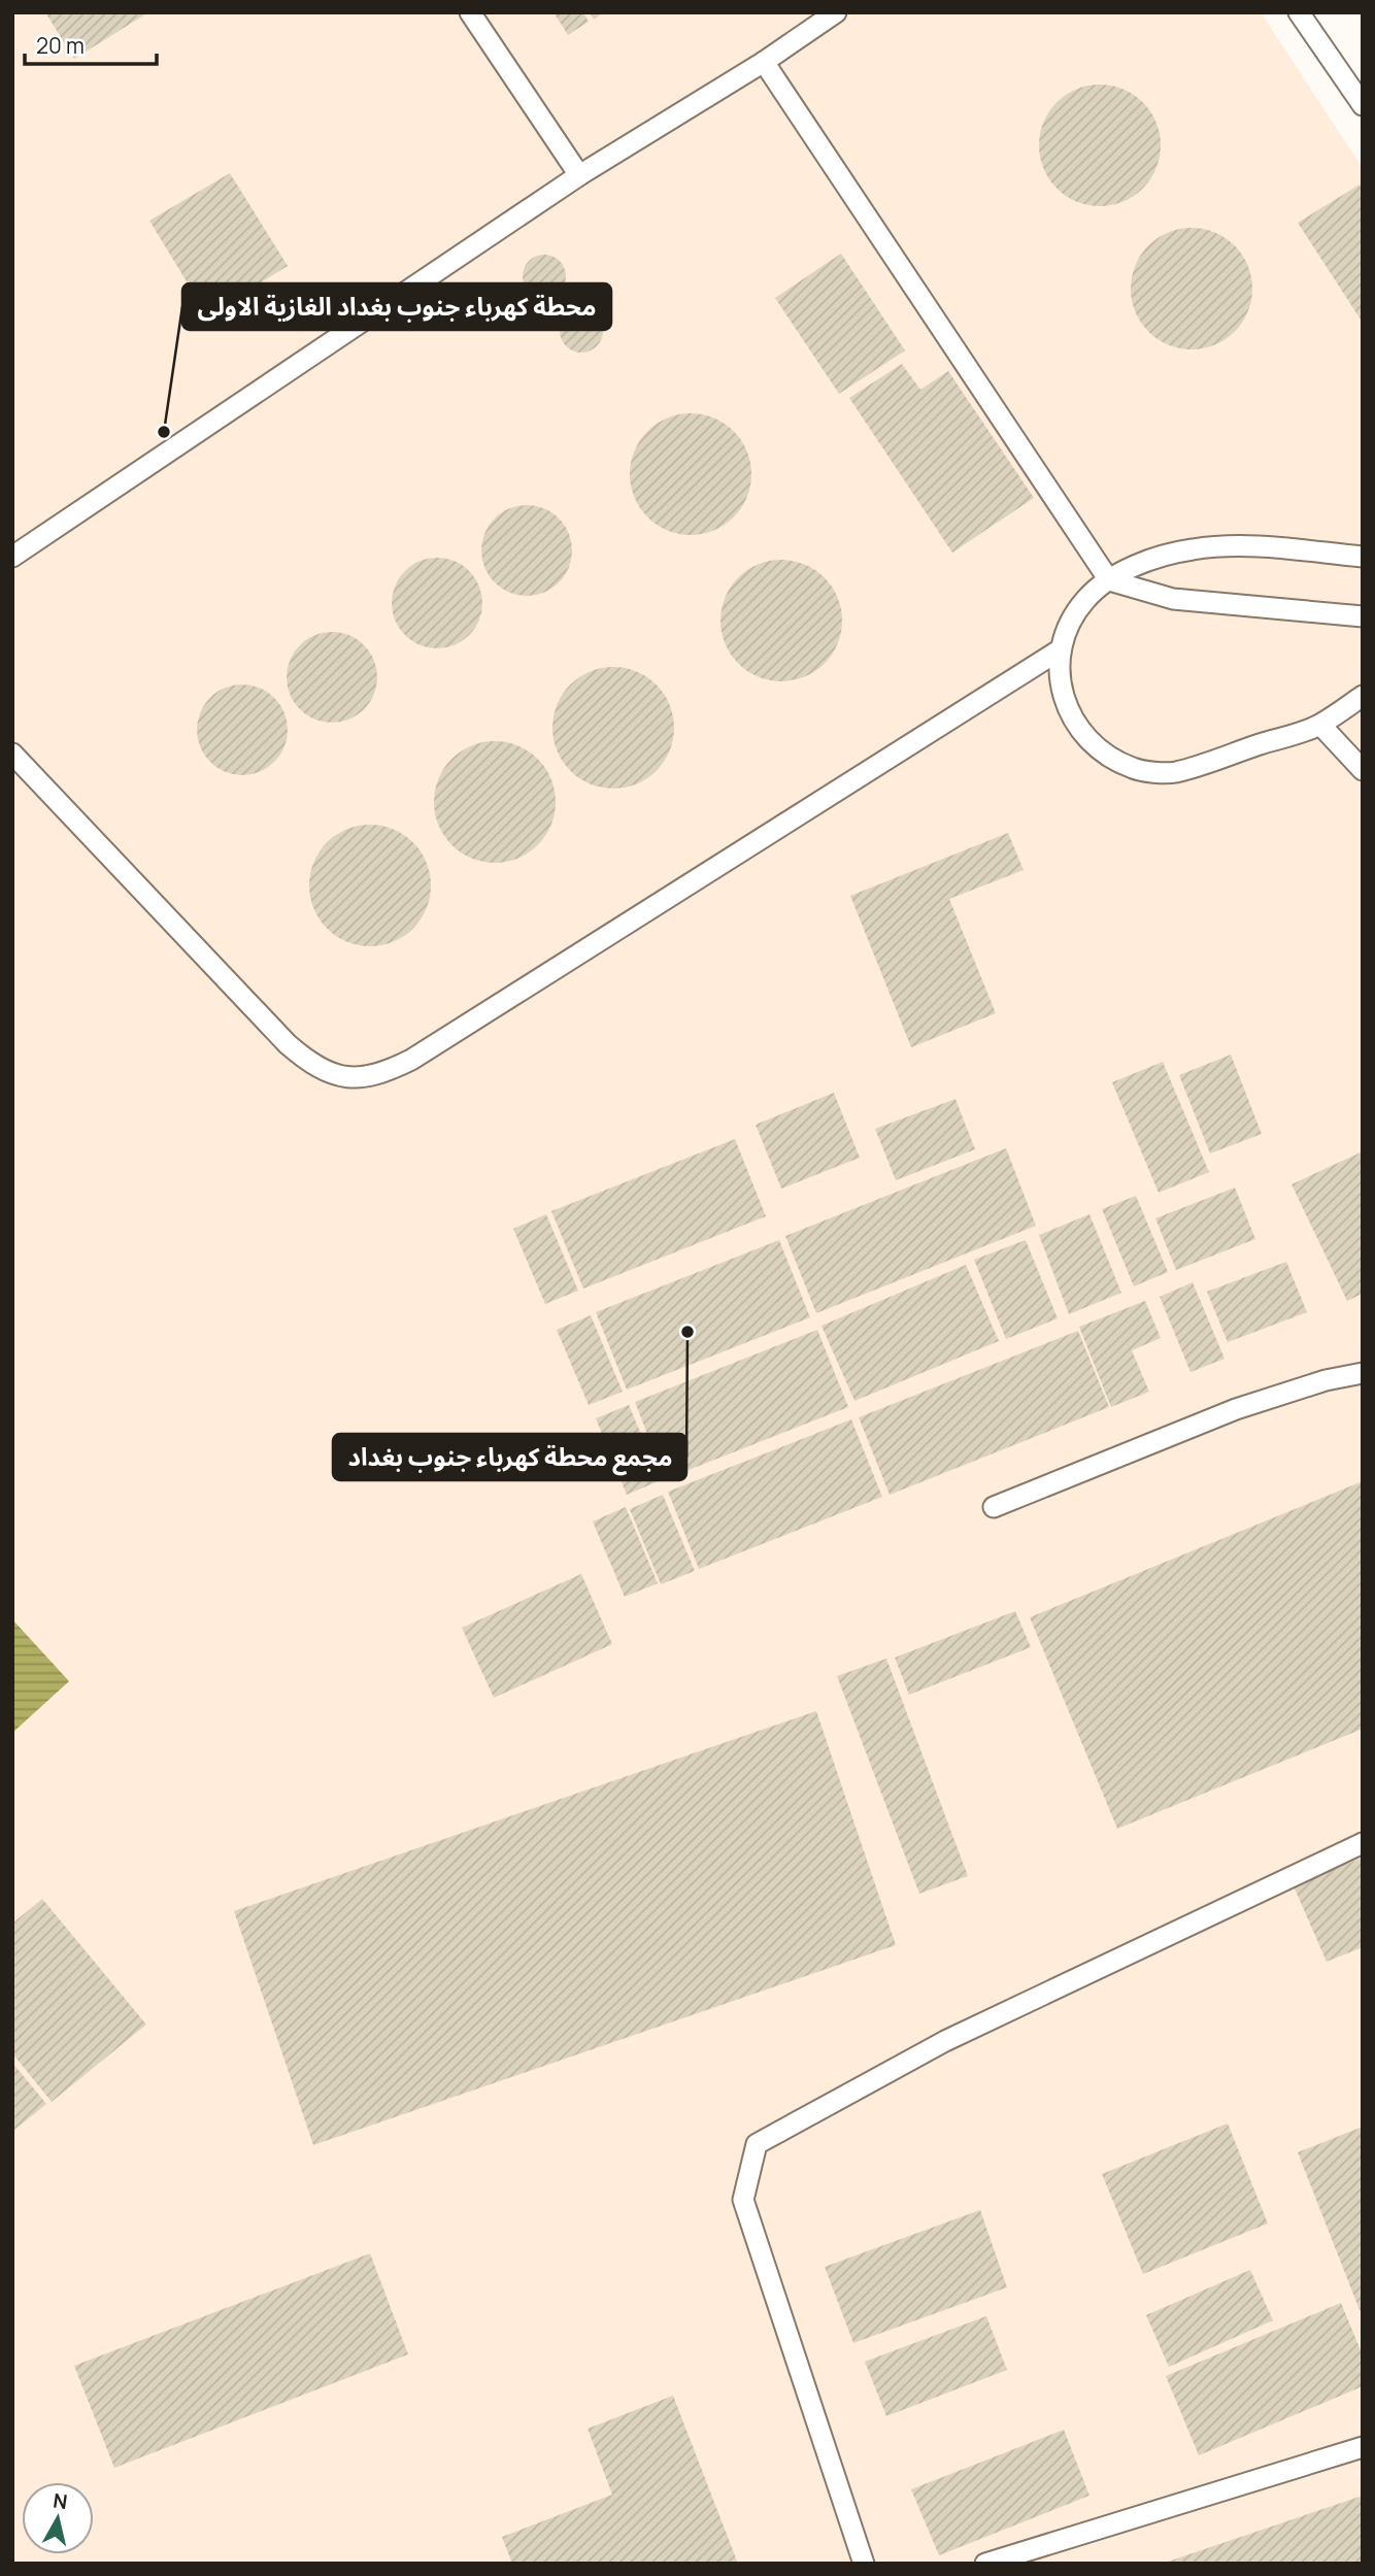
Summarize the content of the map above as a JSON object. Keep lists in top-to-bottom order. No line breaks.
{"places":["محطة كهرباء جنوب بغداد الغازية الاولى","مجمع محطة كهرباء جنوب بغداد"],"scale_bar":"20 m","north":"top"}
